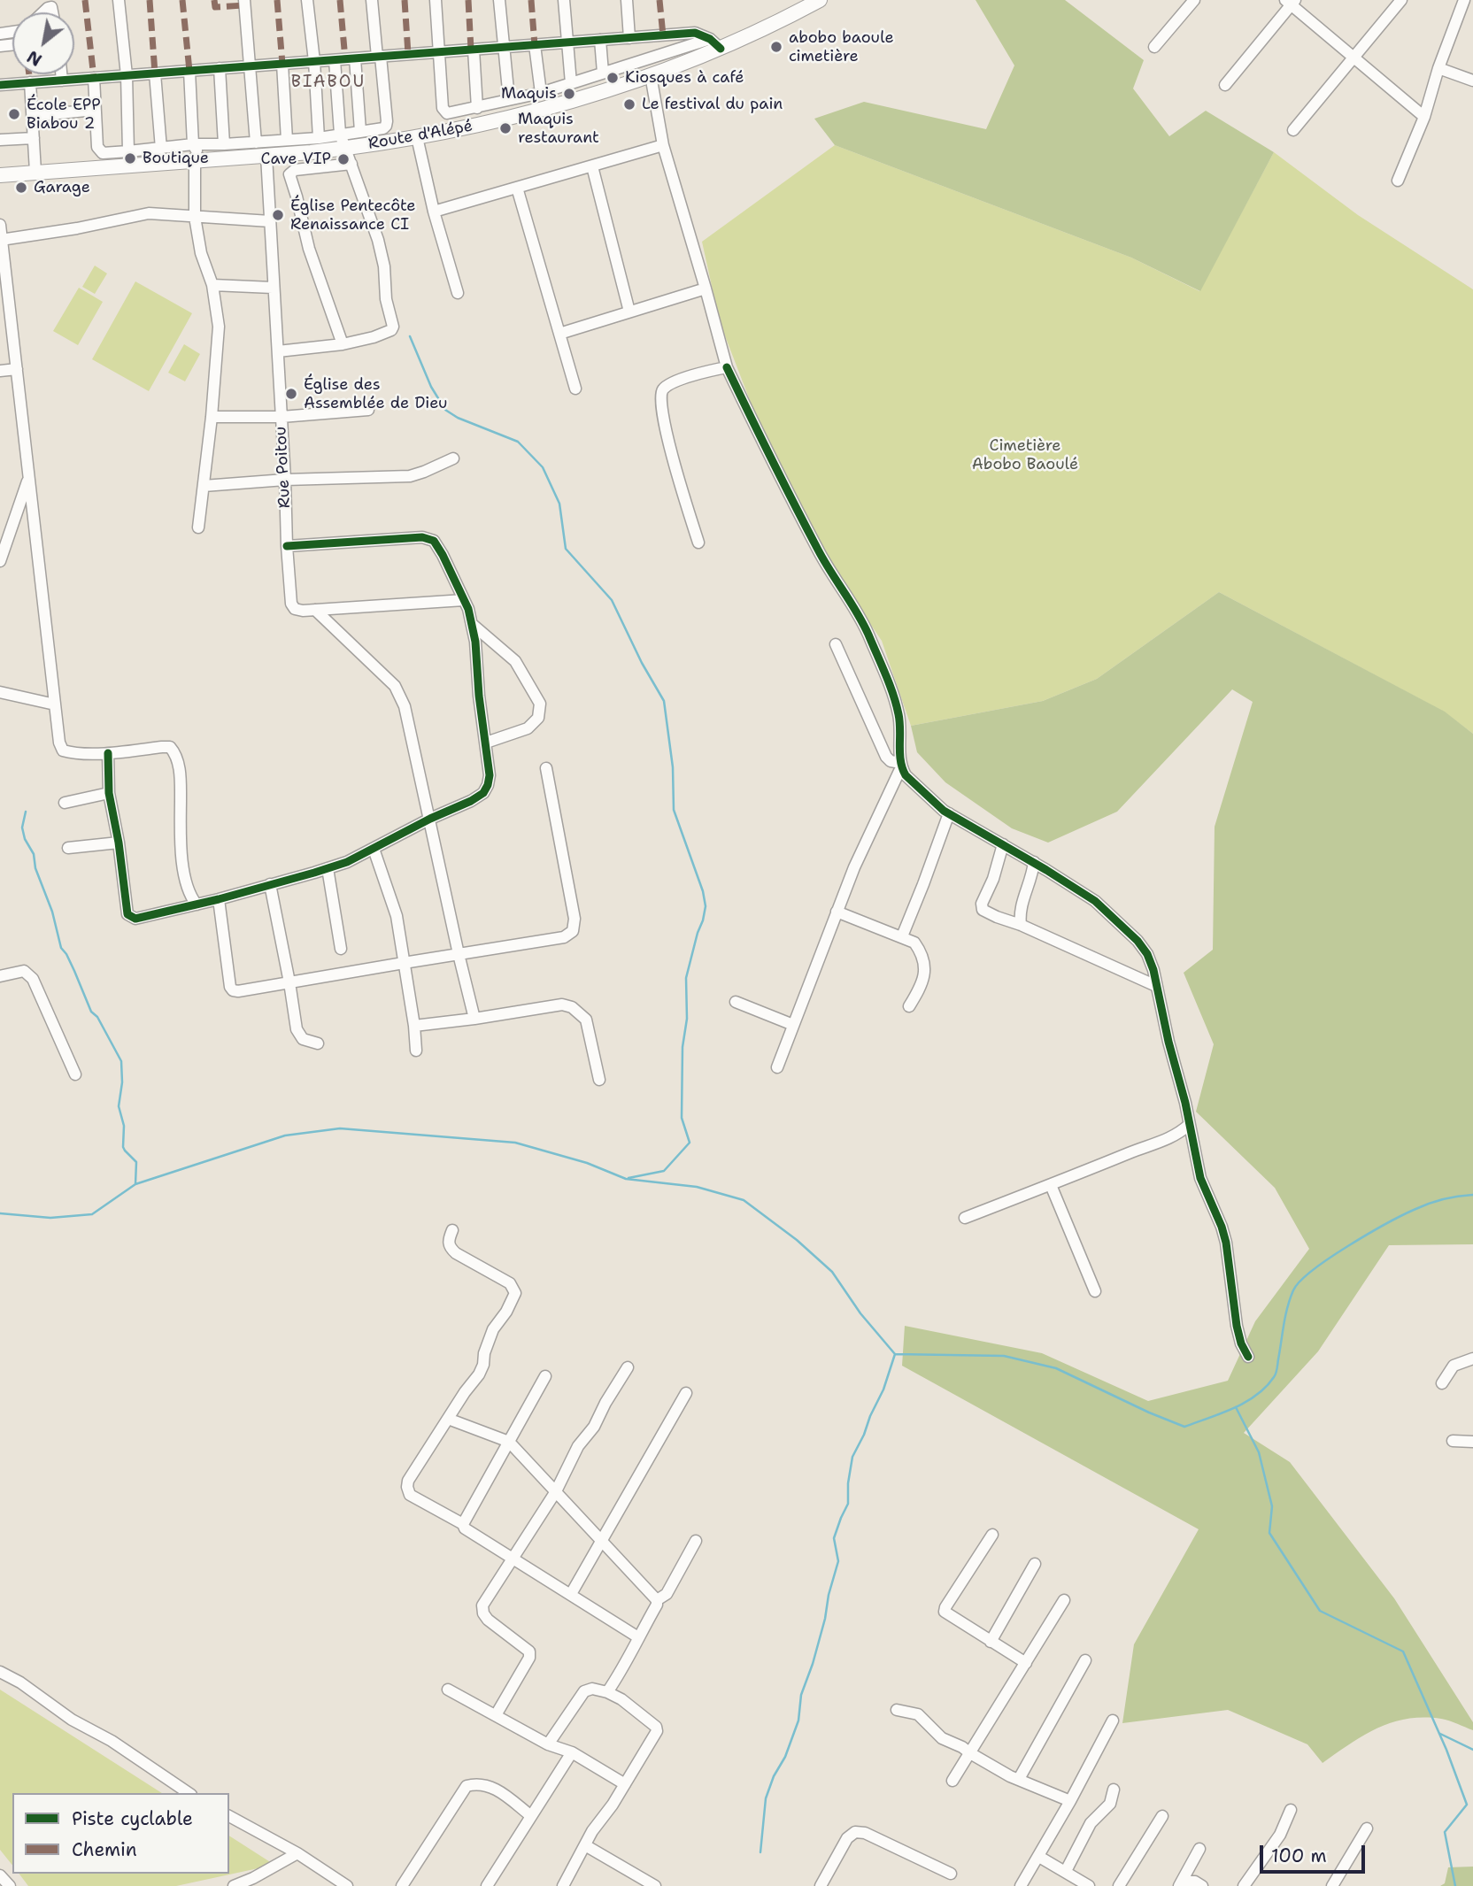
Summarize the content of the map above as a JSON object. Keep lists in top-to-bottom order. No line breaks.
{"streets":{"main road":["Route d'Alépé"],"street":["Rue Poitou"]},"crossings":[["Route d'Alépé","Rue Poitou"]],"districts":["BIABOU"],"parks":["Cimetière Abobo Baoulé"],"places":["abobo baoule cimetière","Kiosques à café","Maquis","Le festival du pain","École EPP Biabou 2","Maquis restaurant","Boutique","Cave VIP","Garage","Église Pentecôte Renaissance CI","Église des Assemblée de Dieu"],"legend":["Piste cyclable","Chemin"],"scale_bar":"100 m","north":"bottom left"}
